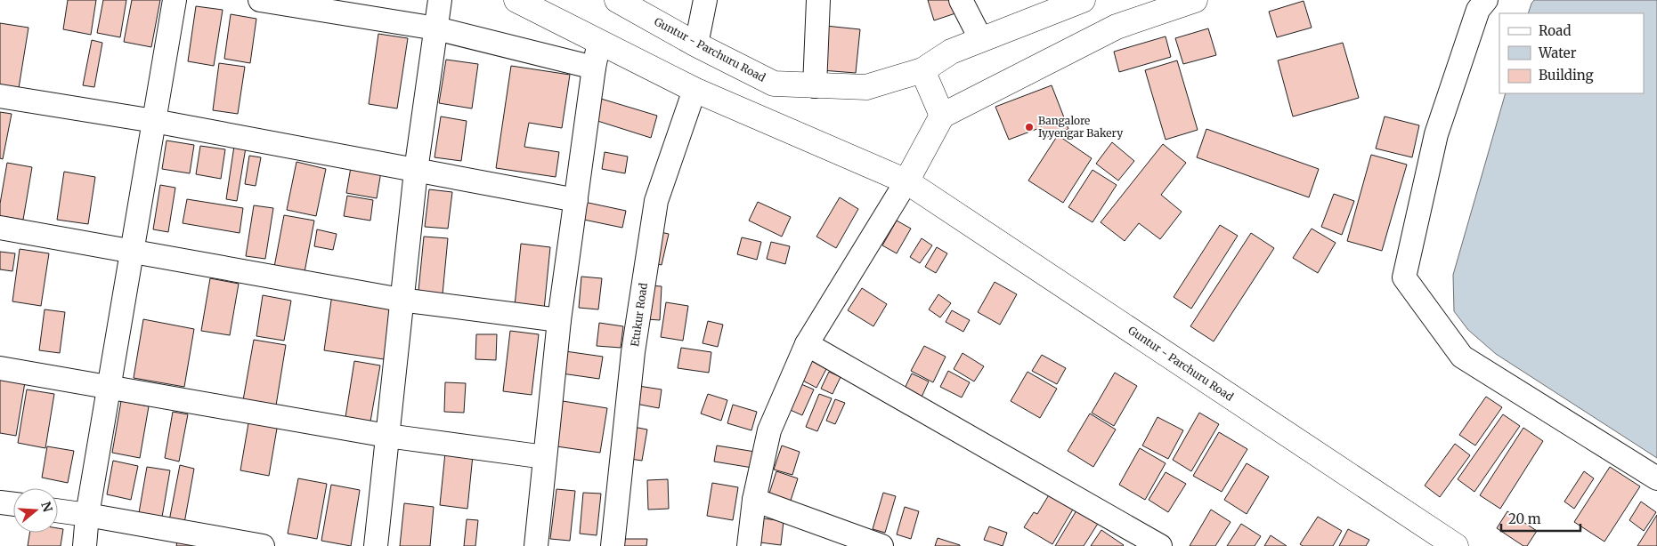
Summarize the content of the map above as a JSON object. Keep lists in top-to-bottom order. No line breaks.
{"streets":{"main road":["Guntur - Parchuru Road"],"street":["Etukur Road"]},"crossings":[["Guntur - Parchuru Road","Etukur Road"]],"places":["Bangalore Iyyengar Bakery"],"legend":["Road","Water","Building"],"scale_bar":"20 m","north":"right"}
